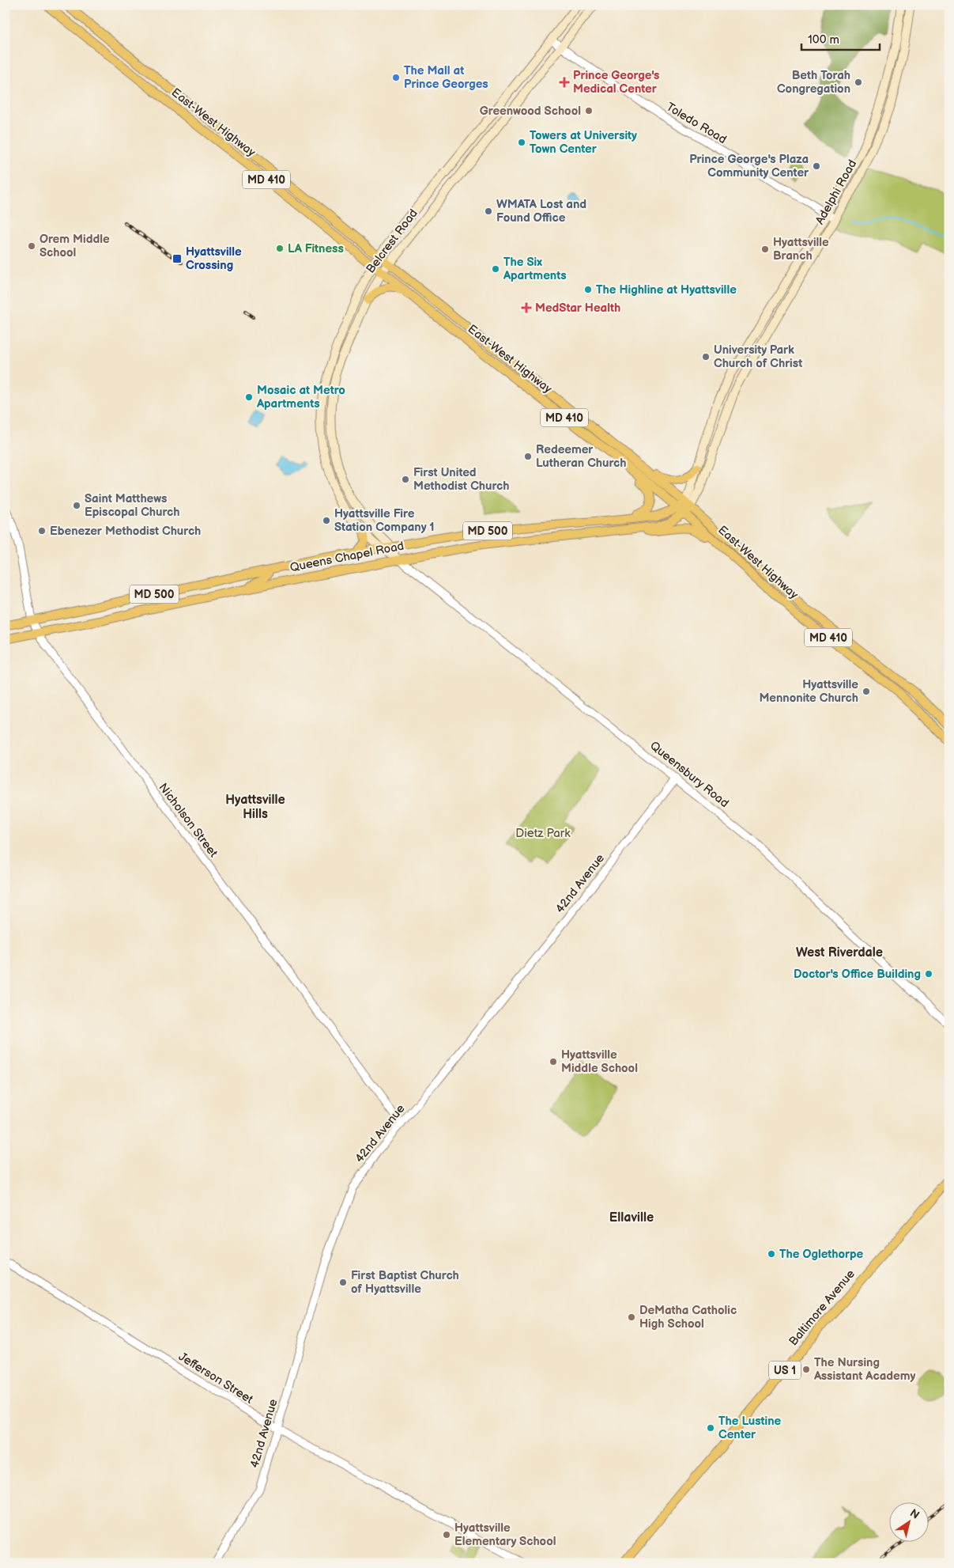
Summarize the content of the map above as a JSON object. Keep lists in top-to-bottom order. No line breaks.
{"streets":{"main road":["East-West Highway","MD 410","Adelphi Road","Belcrest Road","MD 500","Queens Chapel Road","Queensbury Road","Baltimore Avenue","US 1"],"street":["Toledo Road","Nicholson Street","42nd Avenue","Jefferson Street"]},"crossings":[["East-West Highway","Adelphi Road"],["East-West Highway","Belcrest Road"],["East-West Highway","Queens Chapel Road"],["Toledo Road","Adelphi Road"],["Toledo Road","Belcrest Road"],["Adelphi Road","Queens Chapel Road"],["Belcrest Road","Queens Chapel Road"],["Belcrest Road","Queensbury Road"],["Queens Chapel Road","Queensbury Road"],["Queens Chapel Road","Nicholson Street"],["Queensbury Road","42nd Avenue"],["Nicholson Street","42nd Avenue"],["42nd Avenue","Jefferson Street"]],"districts":["Hyattsville Hills","West Riverdale","Ellaville"],"parks":["Dietz Park"],"places":{"other":["The Mall at Prince Georges","Beth Torah Congregation","Greenwood School","Towers at University Town Center","Prince George's Plaza Community Center","WMATA Lost and Found Office","Orem Middle School","LA Fitness","Hyattsville Branch","The Six Apartments","The Highline at Hyattsville","University Park Church of Christ","Mosaic at Metro Apartments","Redeemer Lutheran Church","First United Methodist Church","Saint Matthews Episcopal Church","Hyattsville Fire Station Company 1","Ebenezer Methodist Church","Hyattsville Mennonite Church","Doctor's Office Building","Hyattsville Middle School","The Oglethorpe","First Baptist Church of Hyattsville","DeMatha Catholic High School","The Nursing Assistant Academy","The Lustine Center","Hyattsville Elementary School"],"health":["Prince George's Medical Center","MedStar Health"],"transit":["Hyattsville Crossing"]},"scale_bar":"100 m","north":"top right"}
